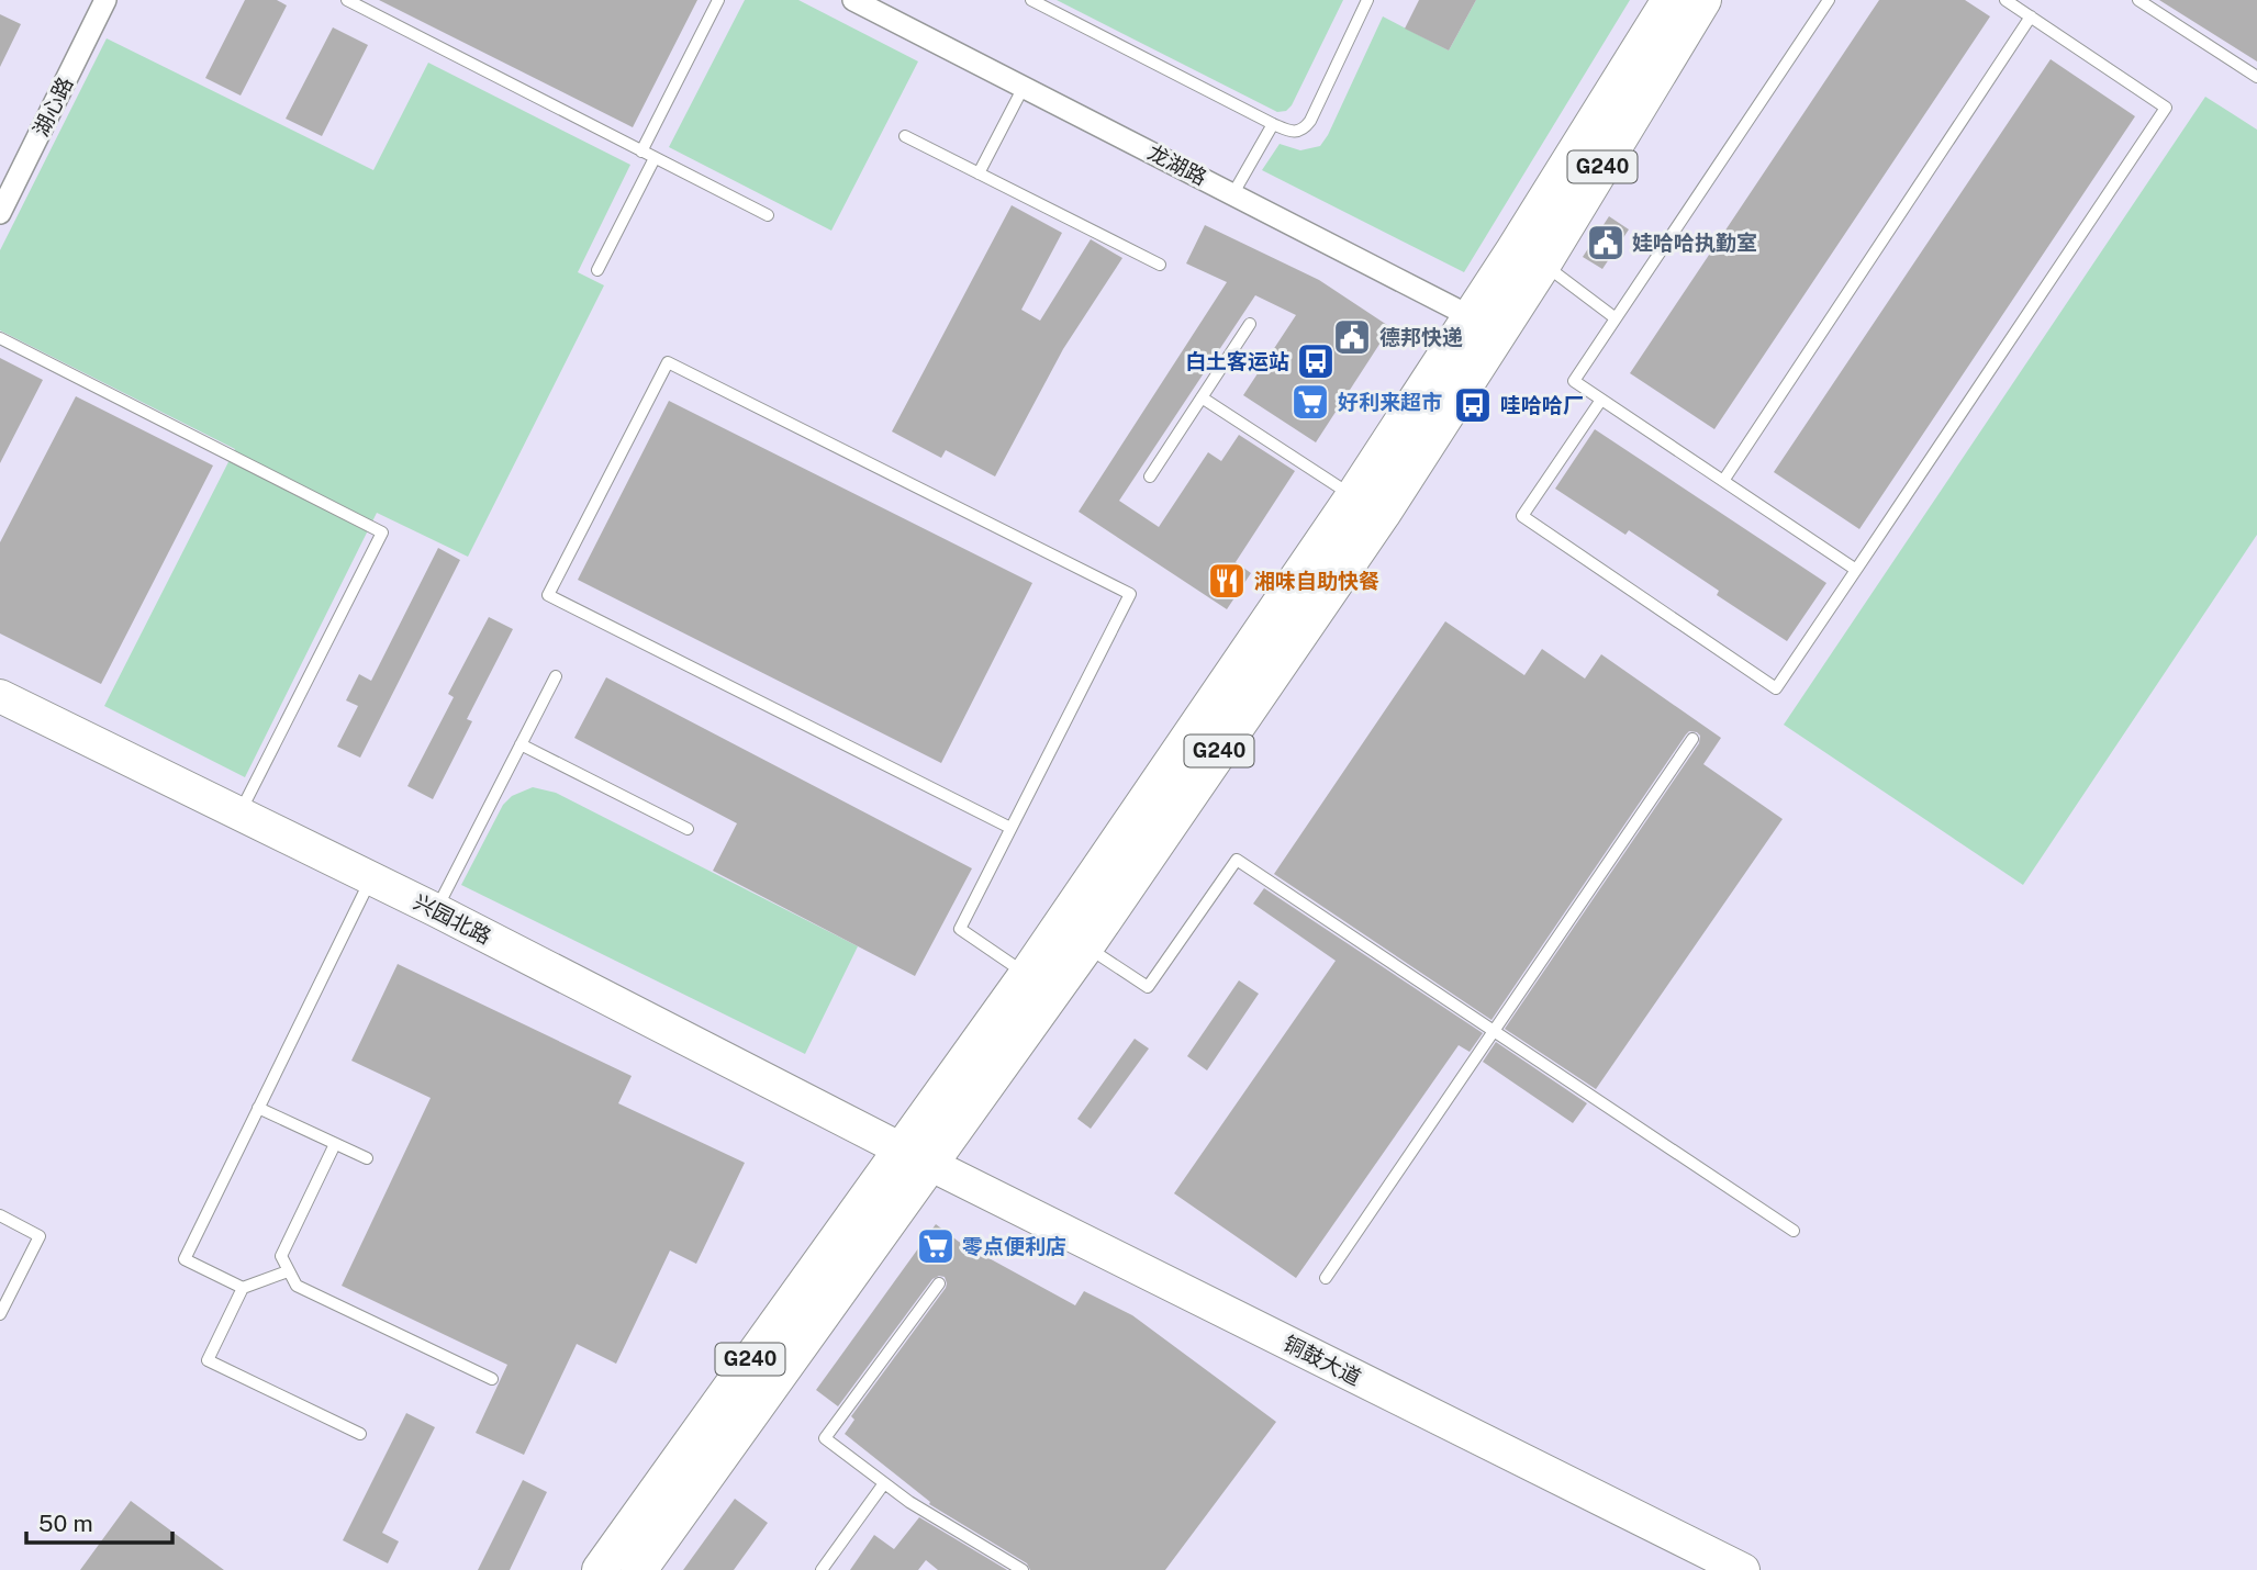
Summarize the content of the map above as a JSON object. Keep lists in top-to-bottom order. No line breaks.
{"streets":{"highway":["G240"],"main road":["兴园北路","铜鼓大道"],"street":["湖心路","龙湖路"]},"crossings":[["龙湖路","G240"],["G240","兴园北路"],["G240","铜鼓大道"],["兴园北路","铜鼓大道"]],"places":{"public building":["娃哈哈执勤室","德邦快递"],"bus stop":["白土客运站","哇哈哈厂"],"supermarket":["好利来超市","零点便利店"],"restaurant":["湘味自助快餐"]},"scale_bar":"50 m"}
